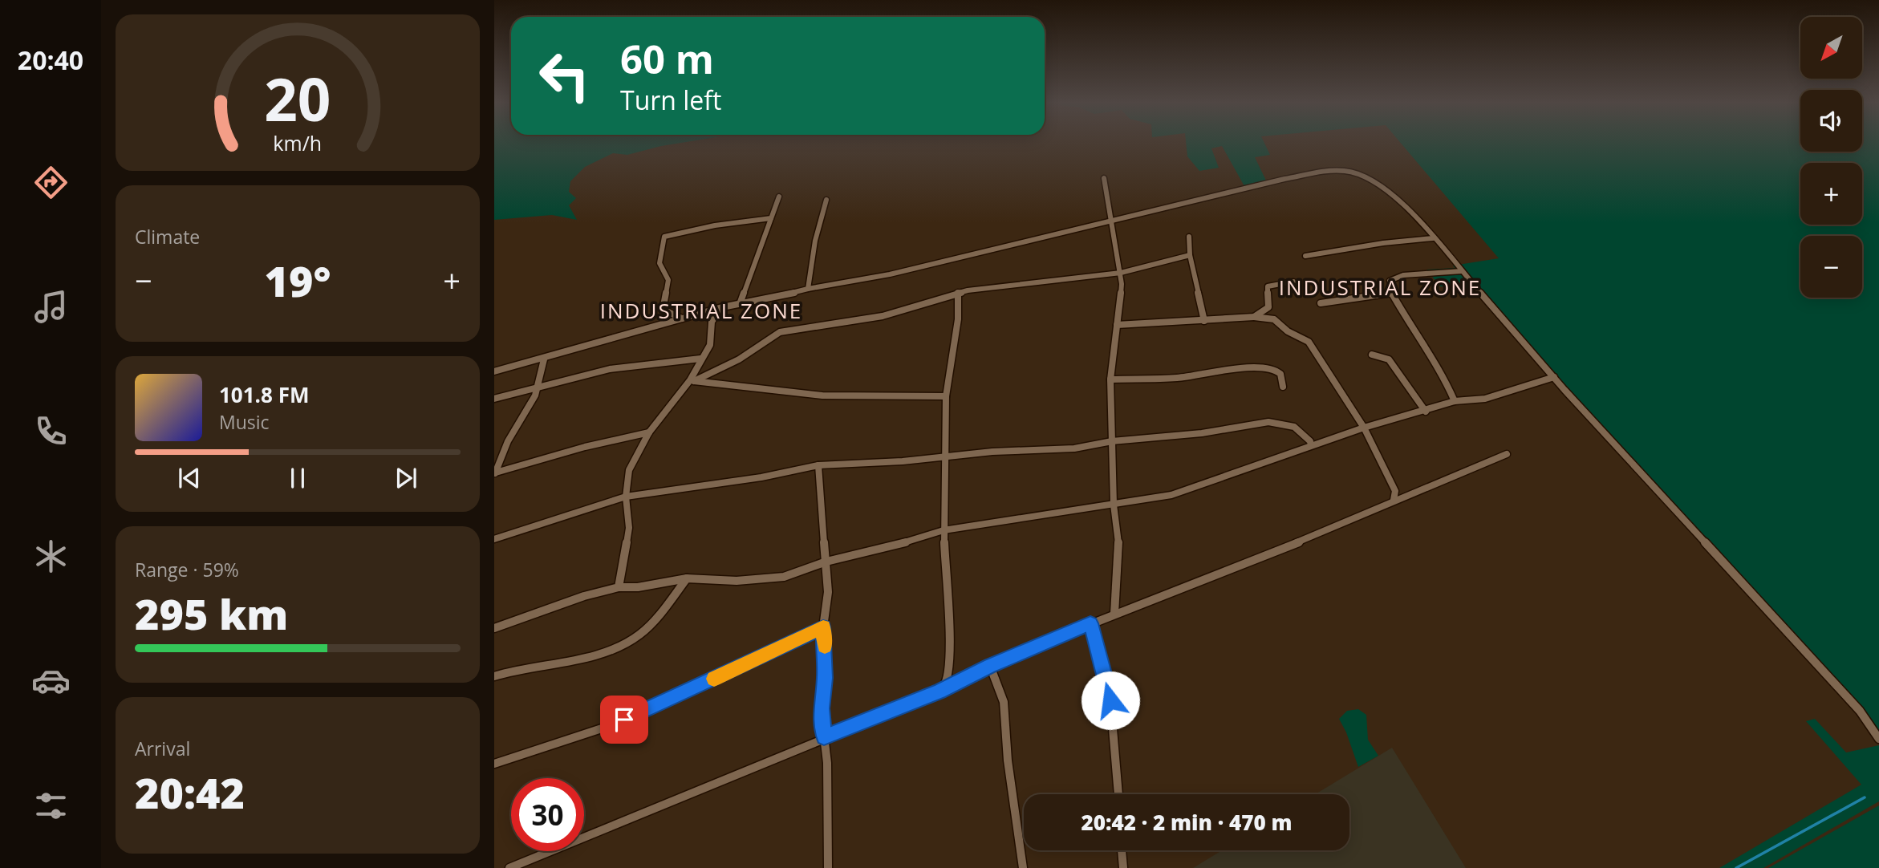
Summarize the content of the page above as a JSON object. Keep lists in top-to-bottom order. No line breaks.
{"districts":["INDUSTRIAL ZONE","INDUSTRIAL ZONE"],"north":"bottom left","page":{"tabs":"20:40","map_buttons":["+","−"],"turn":["60 m","Turn left"],"tile":["Climate",["Range · 59%","295 km"],["Arrival","20:42"]],"heat":["−","19°","+"],"song":["101.8 FM","Music"],"limit":"30","trip":"20:42 · 2 min · 470 m","gauge":["20","km/h"]}}
